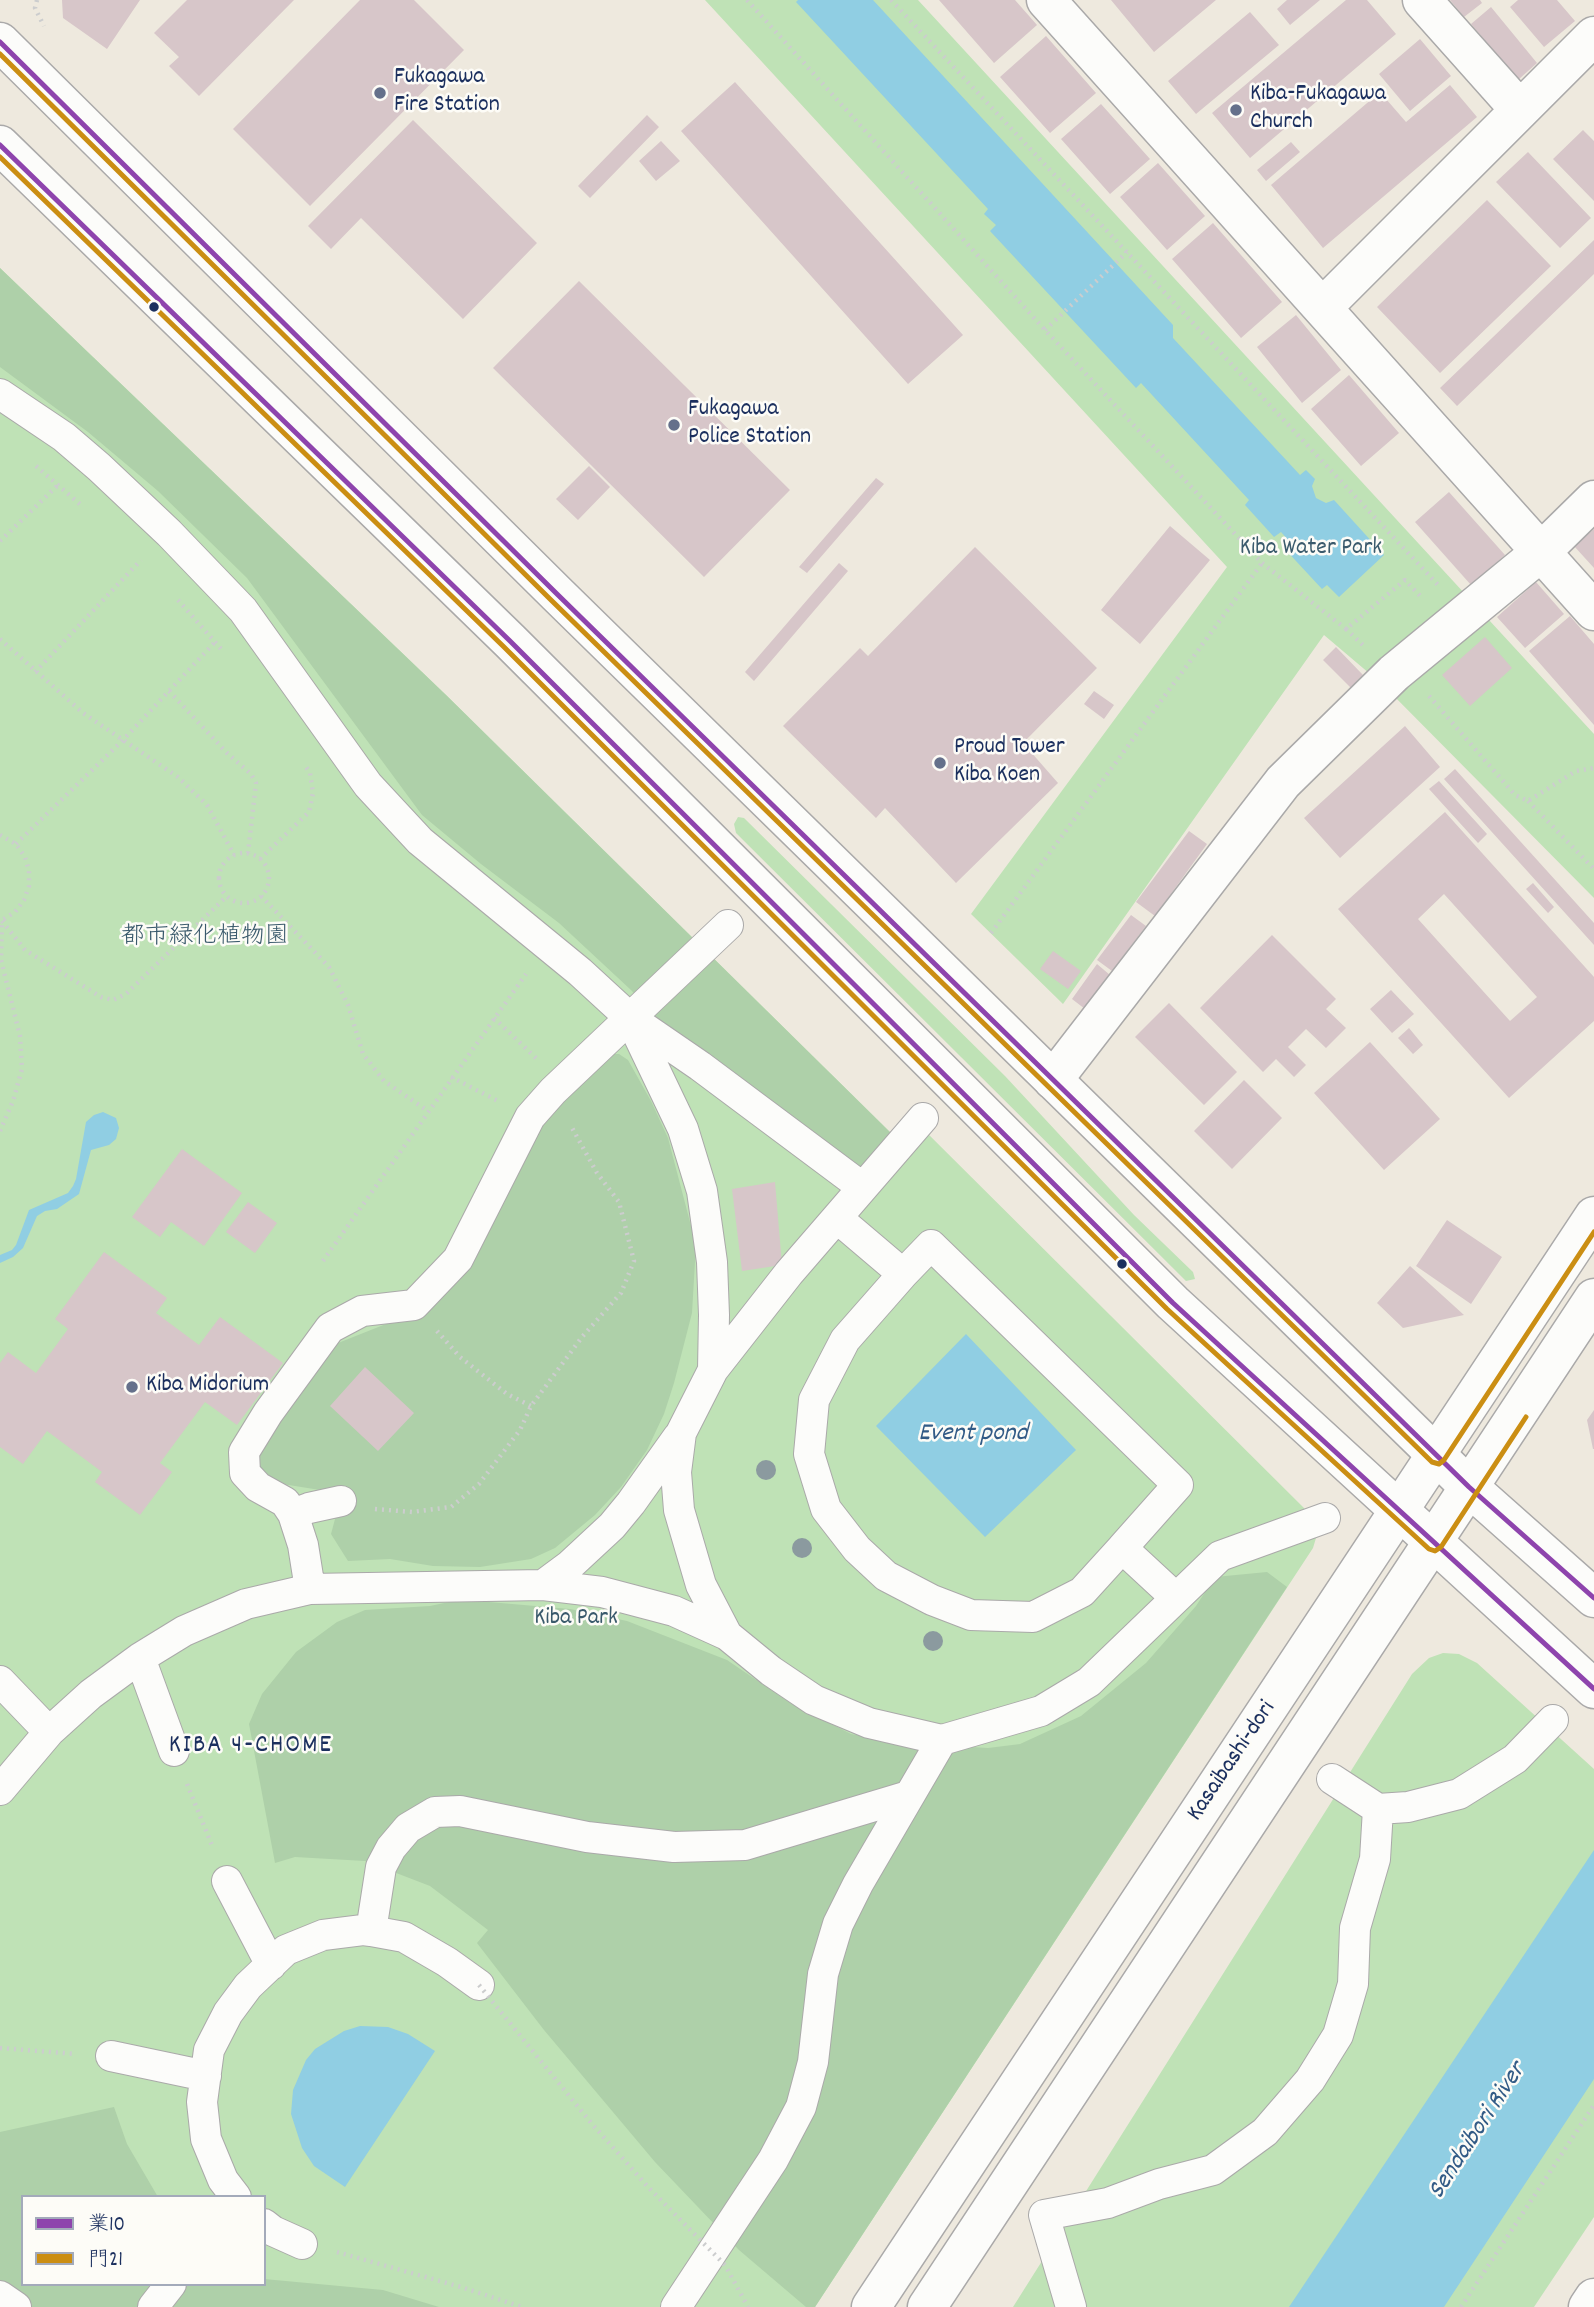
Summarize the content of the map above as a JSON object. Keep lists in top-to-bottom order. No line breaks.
{"streets":{"main road":["Kasaibashi-dori"]},"districts":["KIBA 4-CHOME"],"water":["Event pond","Sendaibori River"],"parks":["Kiba Water Park","都市緑化植物園","Kiba Park"],"places":["Fukagawa Fire Station","Kiba-Fukagawa Church","Fukagawa Police Station","Proud Tower Kiba Koen","Kiba Midorium"],"lines":["transit line 業10","transit line 門21"],"legend":["業10","門21"]}
